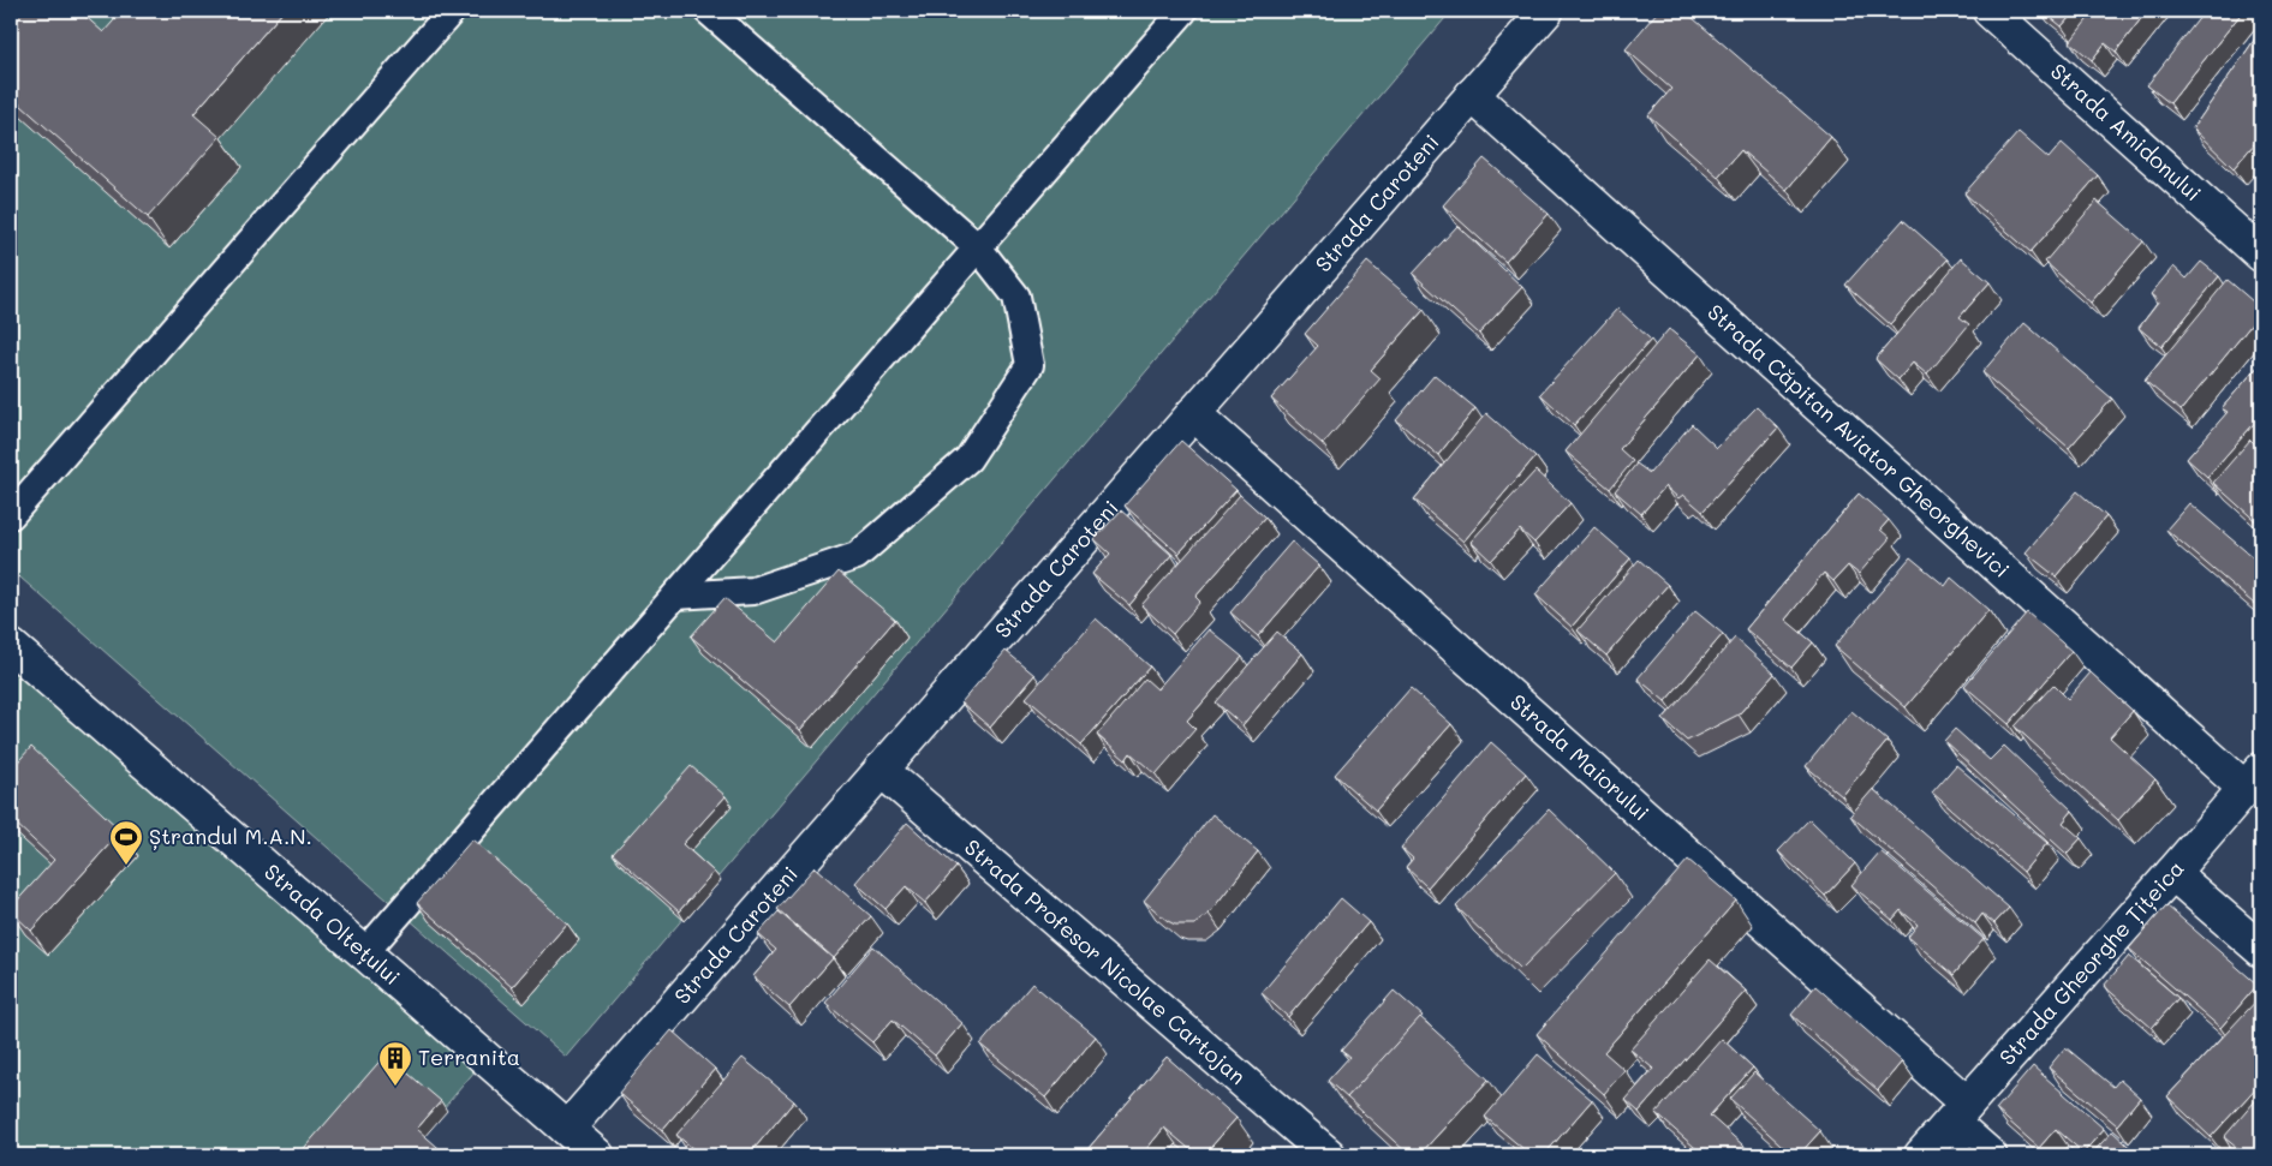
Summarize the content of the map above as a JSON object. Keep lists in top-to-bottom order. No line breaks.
{"streets":{"street":["Strada Amidonului","Strada Caroteni","Strada Căpitan Aviator Gheorghevici","Strada Maiorului","Strada Oltețului","Strada Profesor Nicolae Cartojan","Strada Gheorghe Țițeica"]},"crossings":[["Strada Caroteni","Strada Căpitan Aviator Gheorghevici"],["Strada Caroteni","Strada Maiorului"],["Strada Caroteni","Strada Oltețului"],["Strada Caroteni","Strada Profesor Nicolae Cartojan"],["Strada Căpitan Aviator Gheorghevici","Strada Gheorghe Țițeica"],["Strada Maiorului","Strada Gheorghe Țițeica"]],"places":{"sports":["Ștrandul M.A.N."],"building":["Terranita"]}}
